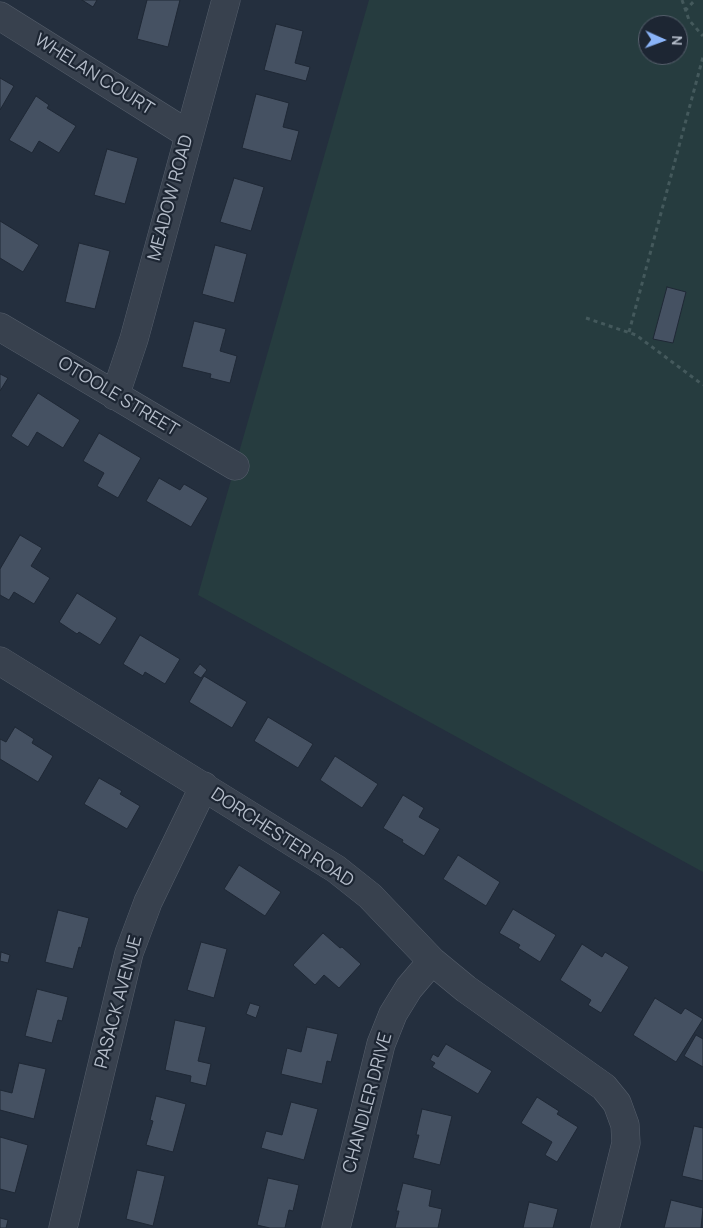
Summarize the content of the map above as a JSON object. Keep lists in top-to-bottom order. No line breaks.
{"streets":{"street":["WHELAN COURT","MEADOW ROAD","OTOOLE STREET","DORCHESTER ROAD","PASACK AVENUE","CHANDLER DRIVE"]},"crossings":[["WHELAN COURT","MEADOW ROAD"],["MEADOW ROAD","OTOOLE STREET"],["DORCHESTER ROAD","PASACK AVENUE"],["DORCHESTER ROAD","CHANDLER DRIVE"]],"north":"right"}
